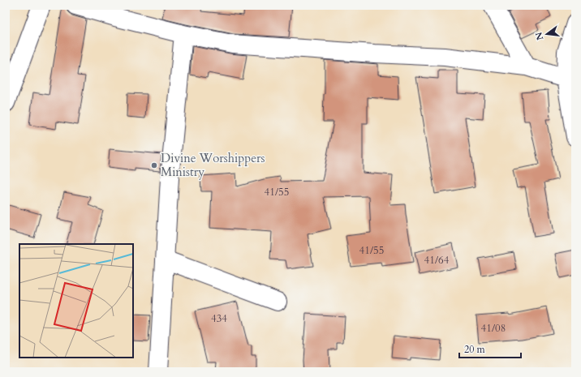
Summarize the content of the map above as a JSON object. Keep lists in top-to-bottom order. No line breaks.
{"places":["Divine Worshippers Ministry"],"house_numbers":["41/55","41/55","41/64","434","41/08"],"scale_bar":"20 m","north":"left"}
